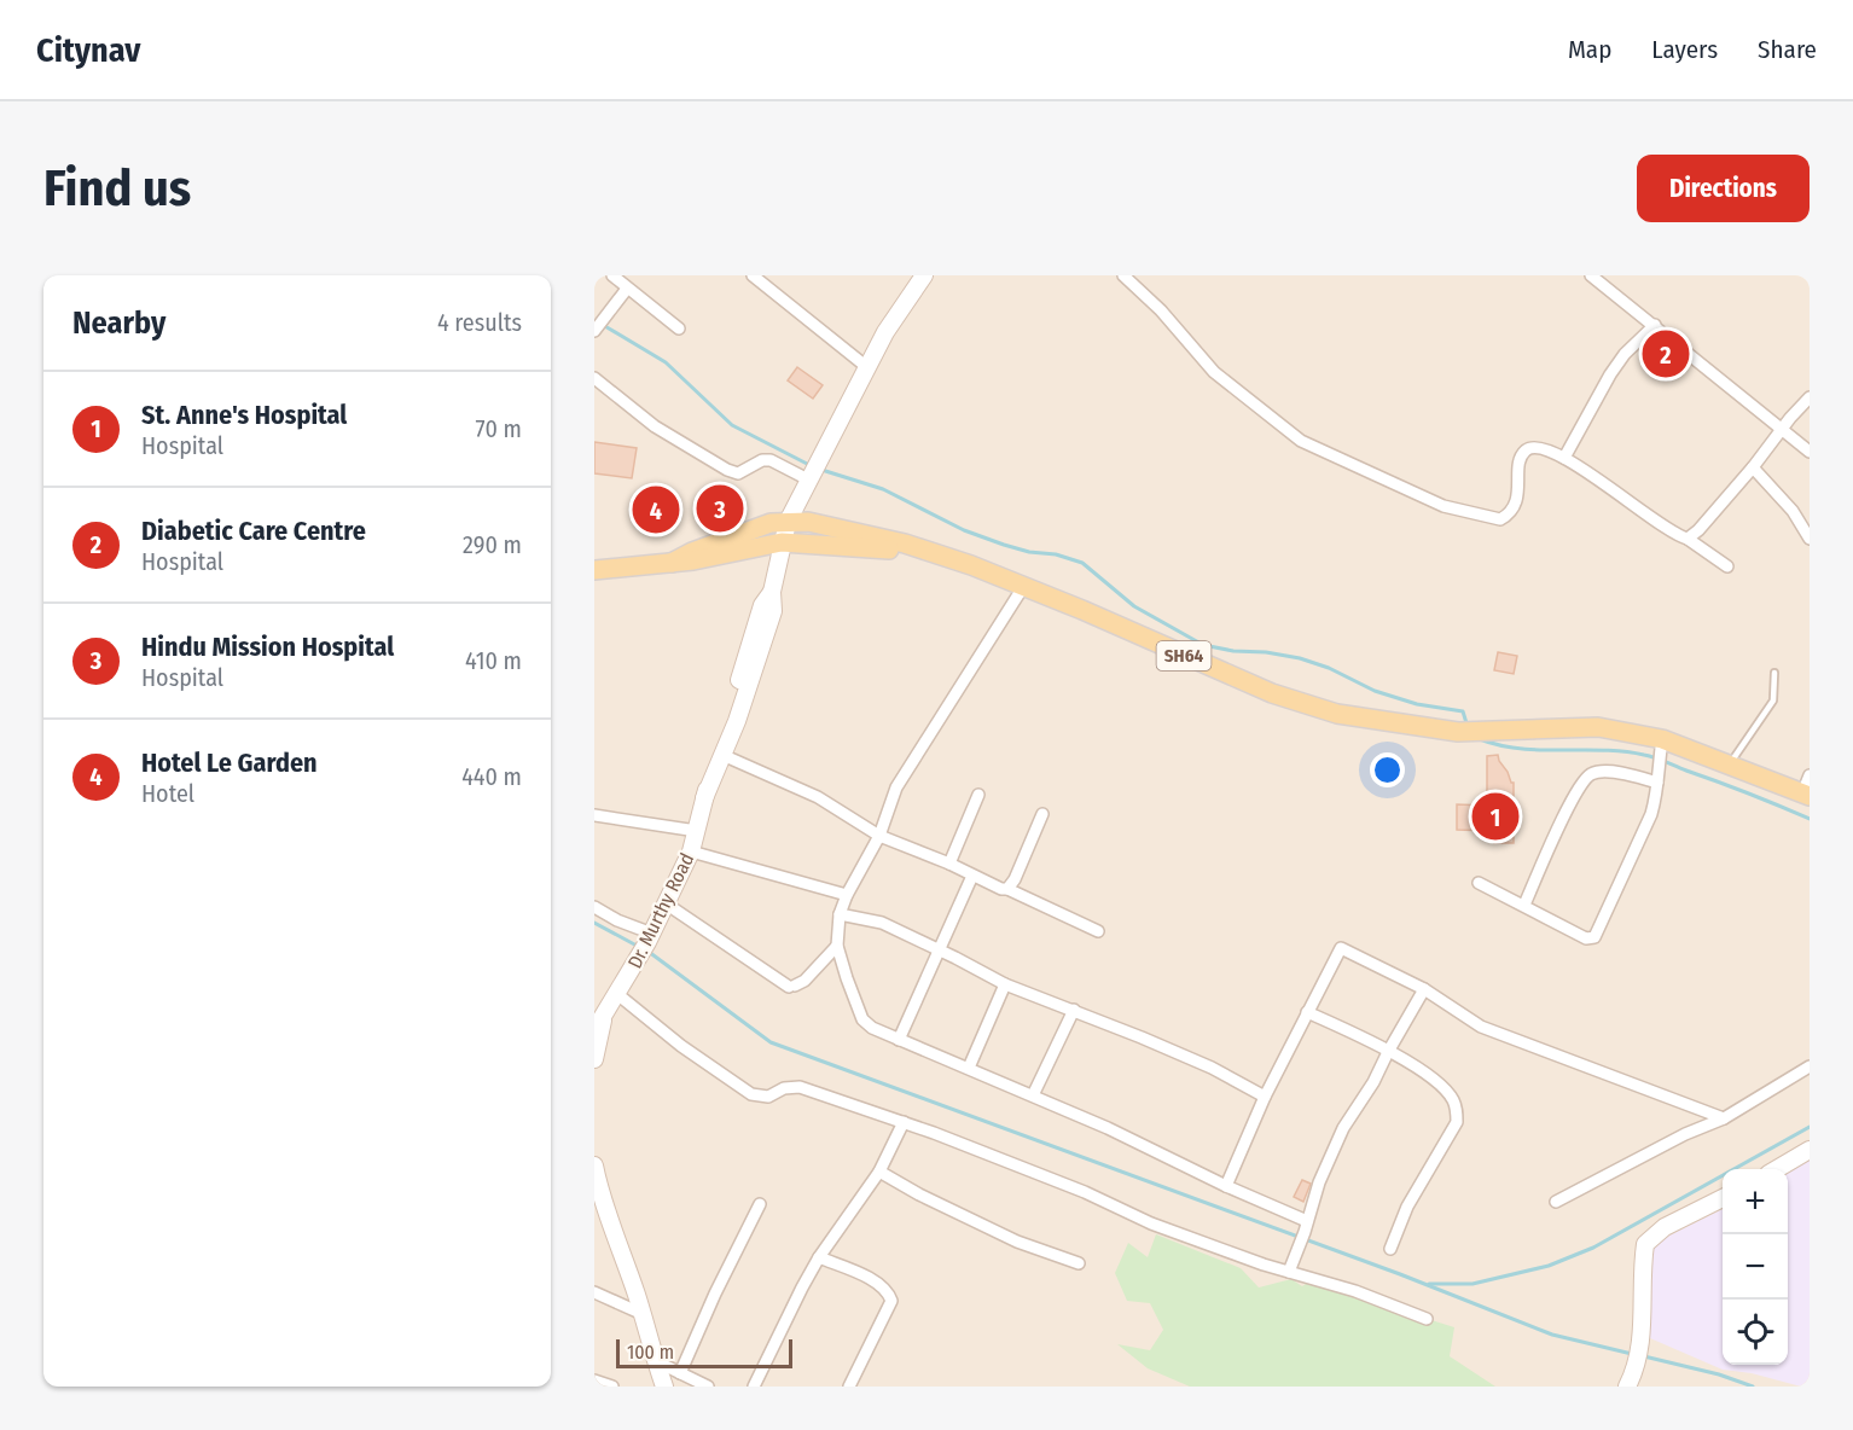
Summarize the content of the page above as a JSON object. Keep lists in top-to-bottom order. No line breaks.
{"streets":{"main road":["SH64","Dr. Murthy Road"]},"crossings":[["SH64","Dr. Murthy Road"]],"scale_bar":"100 m","page":{"header":"Citynav","nav":["Map","Layers","Share"],"buttons":"Directions","title":"Find us","heading":["Nearby","4 results"],"pins":["2","3","4","1"],"list":[{"mark":"1","name":"St. Anne's Hospital","note":"Hospital","value":"70 m"},{"mark":"2","name":"Diabetic Care Centre","note":"Hospital","value":"290 m"},{"mark":"3","name":"Hindu Mission Hospital","note":"Hospital","value":"410 m"},{"mark":"4","name":"Hotel Le Garden","note":"Hotel","value":"440 m"}],"map_buttons":["+","−"],"scale":"100 m"}}
